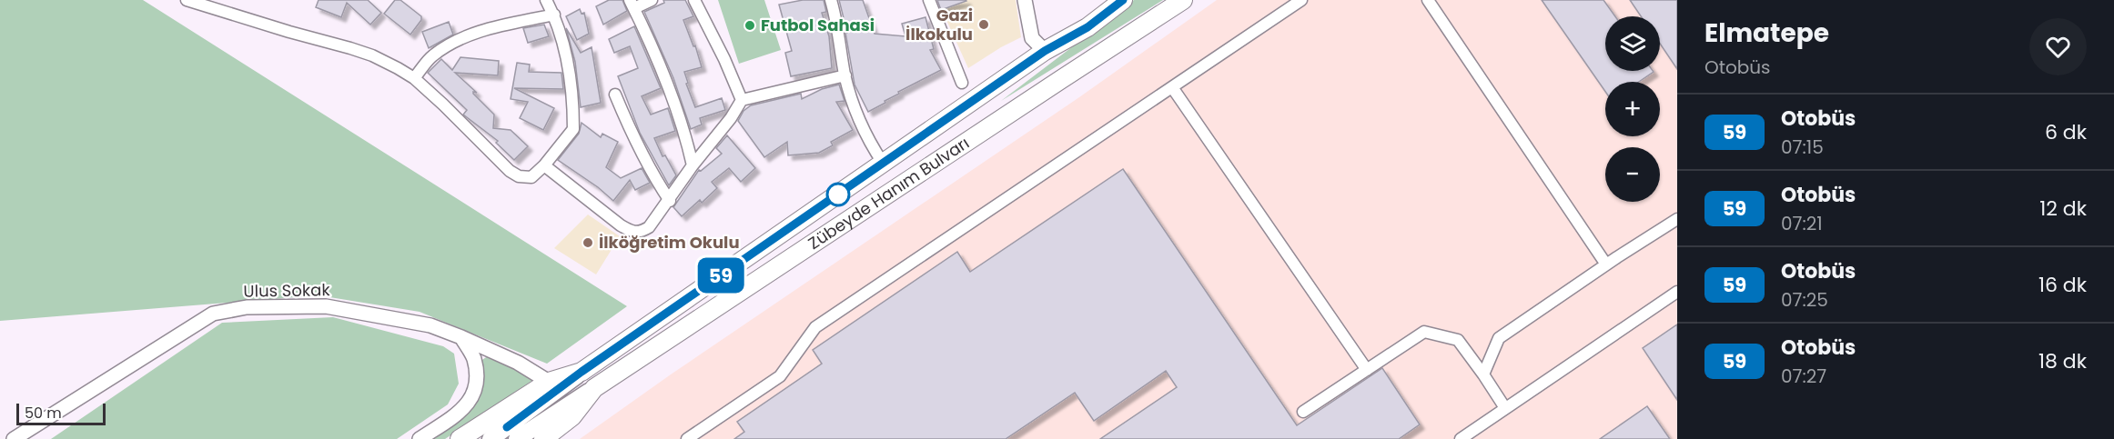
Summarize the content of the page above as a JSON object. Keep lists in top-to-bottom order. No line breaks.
{"streets":{"highway":["Zübeyde Hanım Bulvarı"],"street":["Ulus Sokak"]},"places":["Gazi İlkokulu","Futbol Sahasi","İlköğretim Okulu"],"lines":["bus line 59"],"scale_bar":"50 m","page":{"on_map":"59","heading":["Elmatepe","Otobüs"],"map_buttons":["+","−"],"list":[{"mark":"59","name":"Otobüs","note":"07:15","value":"6 dk"},{"mark":"59","name":"Otobüs","note":"07:21","value":"12 dk"},{"mark":"59","name":"Otobüs","note":"07:25","value":"16 dk"},{"mark":"59","name":"Otobüs","note":"07:27","value":"18 dk"}],"scale":"50 m"}}
